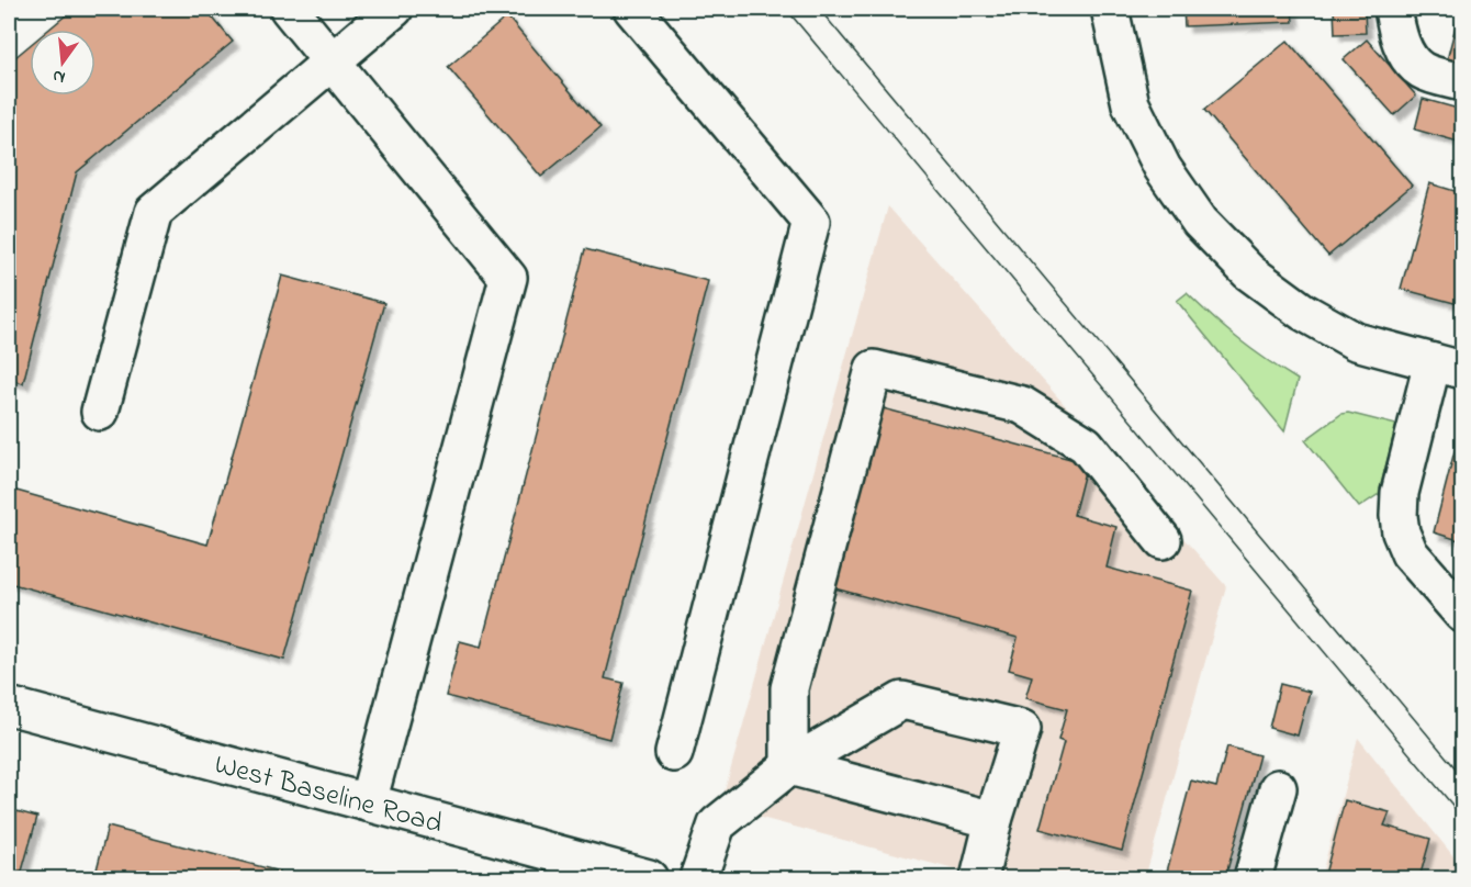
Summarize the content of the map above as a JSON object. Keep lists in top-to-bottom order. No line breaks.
{"streets":{"main road":["West Baseline Road"]},"north":"bottom"}
